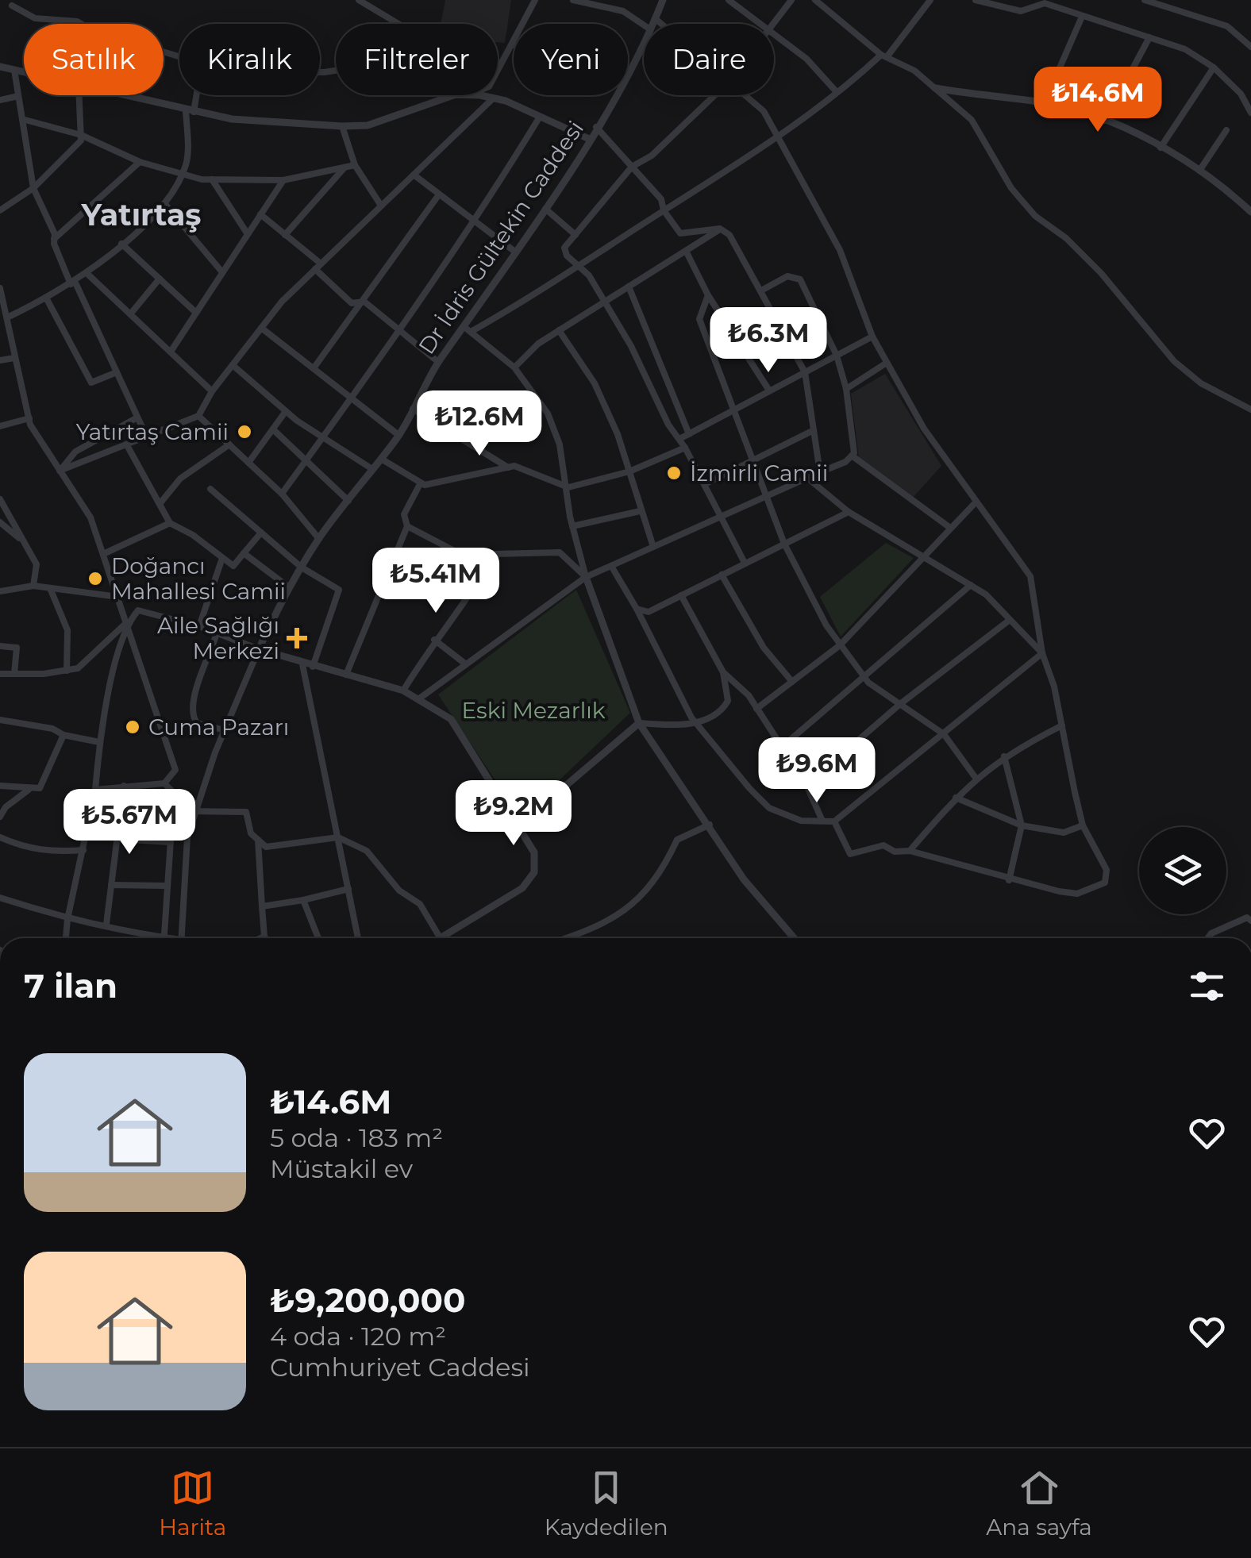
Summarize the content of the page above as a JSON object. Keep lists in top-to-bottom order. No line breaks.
{"streets":{"street":["Dr İdris Gültekin Caddesi"]},"districts":["Yatırtaş"],"parks":["Eski Mezarlık"],"places":{"other":["Yatırtaş Camii","İzmirli Camii","Doğancı Mahallesi Camii","Cuma Pazarı"],"health":["Aile Sağlığı Merkezi"]},"page":{"chip":["Satılık","Kiralık","Filtreler","Yeni","Daire"],"price":["₺14.6M","₺6.3M","₺12.6M","₺5.41M","₺9.6M","₺9.2M","₺5.67M"],"heading":"7 ilan","list":[{"name":"₺14.6M","note":"5 oda · 183 m² · Müstakil ev"},{"name":"₺9,200,000","note":"4 oda · 120 m² · Cumhuriyet Caddesi"}],"tabs":["Harita","Kaydedilen","Ana sayfa"]}}
